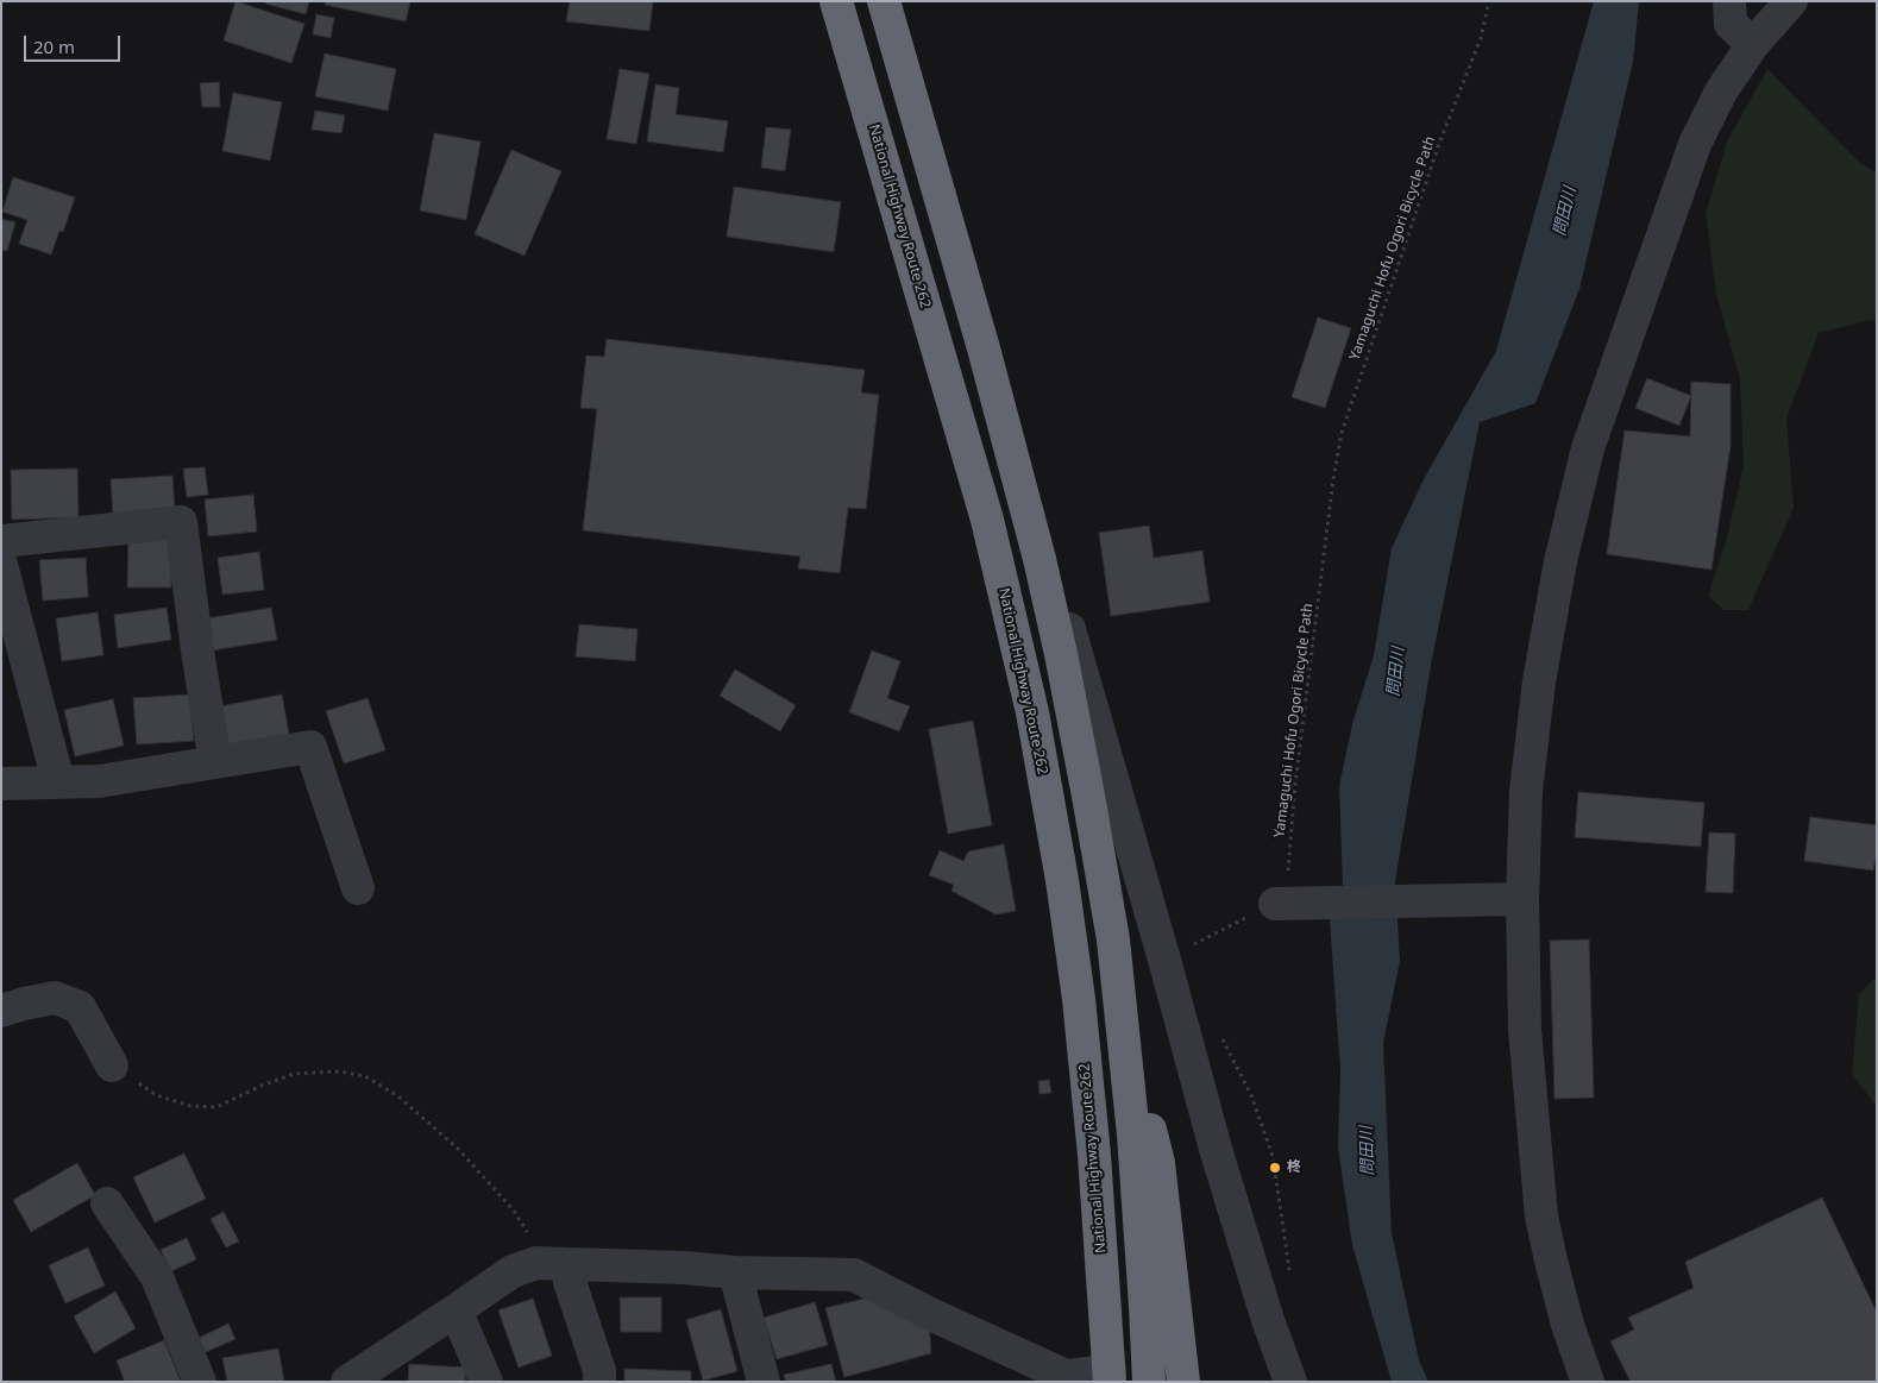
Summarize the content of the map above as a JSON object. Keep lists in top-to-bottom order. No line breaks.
{"streets":{"highway":["National Highway Route 262"],"path":["Yamaguchi Hofu Ogori Bicycle Path"]},"water":["問田川"],"places":["柊"],"scale_bar":"20 m"}
